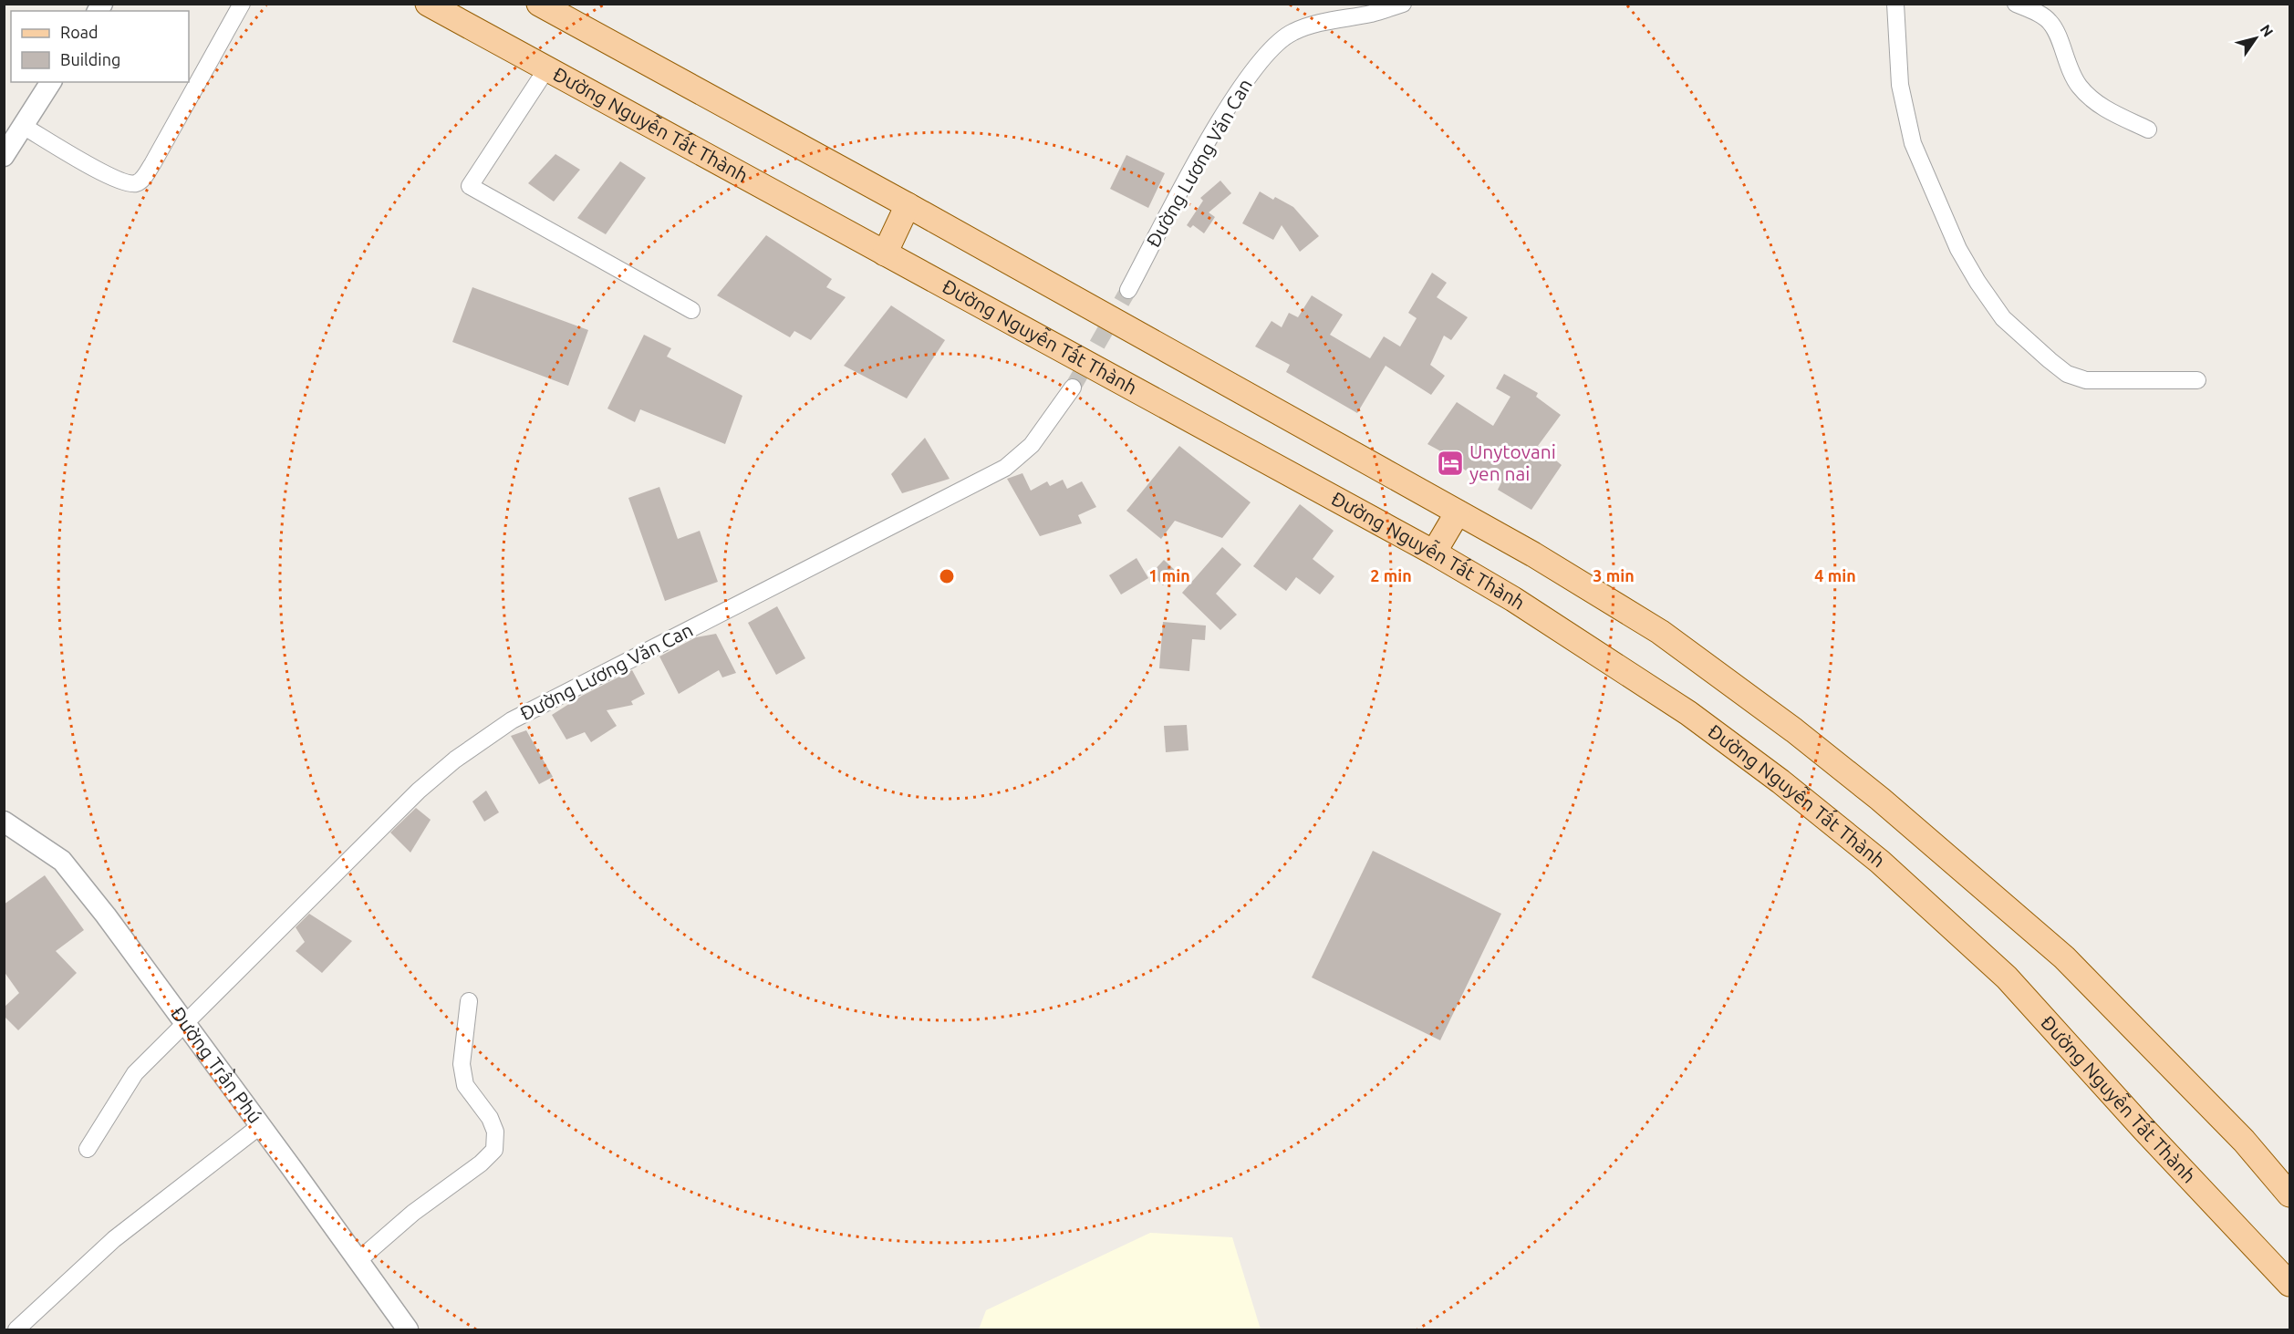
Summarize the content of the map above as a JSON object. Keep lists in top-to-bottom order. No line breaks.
{"streets":{"main road":["Đường Nguyễn Tất Thành"],"street":["Đường Lương Văn Can","Đường Trần Phú"]},"crossings":[["Đường Lương Văn Can","Đường Trần Phú"]],"places":{"hotel":["Unytovani yen nai"]},"legend":["Road","Building"],"north":"top right","rings":["1 min","2 min","3 min","4 min"]}
